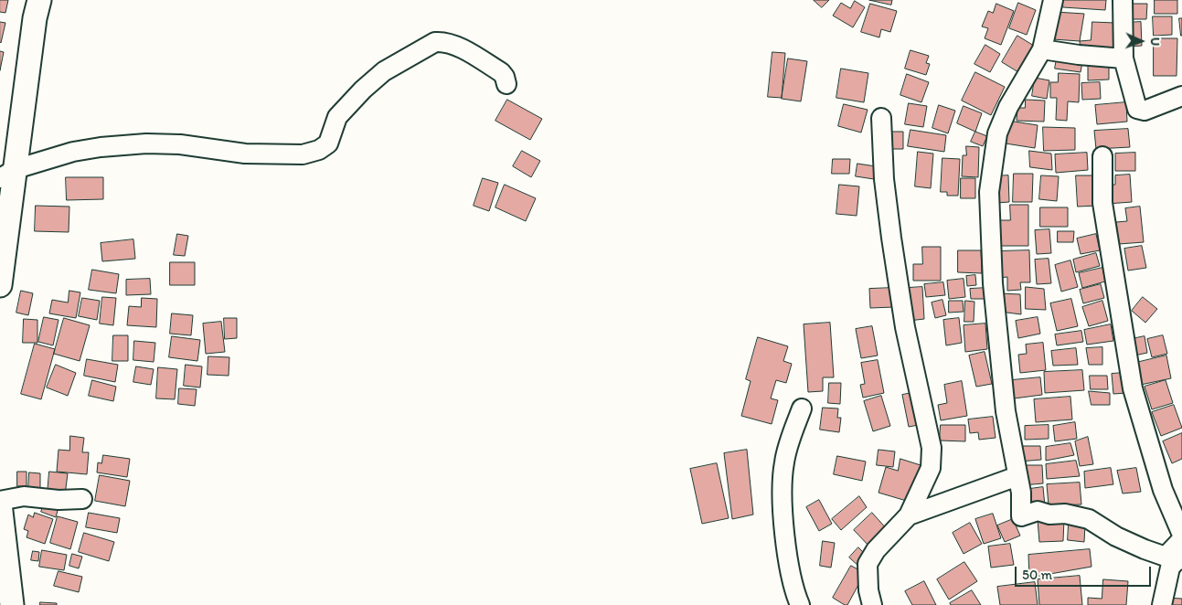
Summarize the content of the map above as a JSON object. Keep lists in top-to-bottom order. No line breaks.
{"scale_bar":"50 m","north":"right"}
